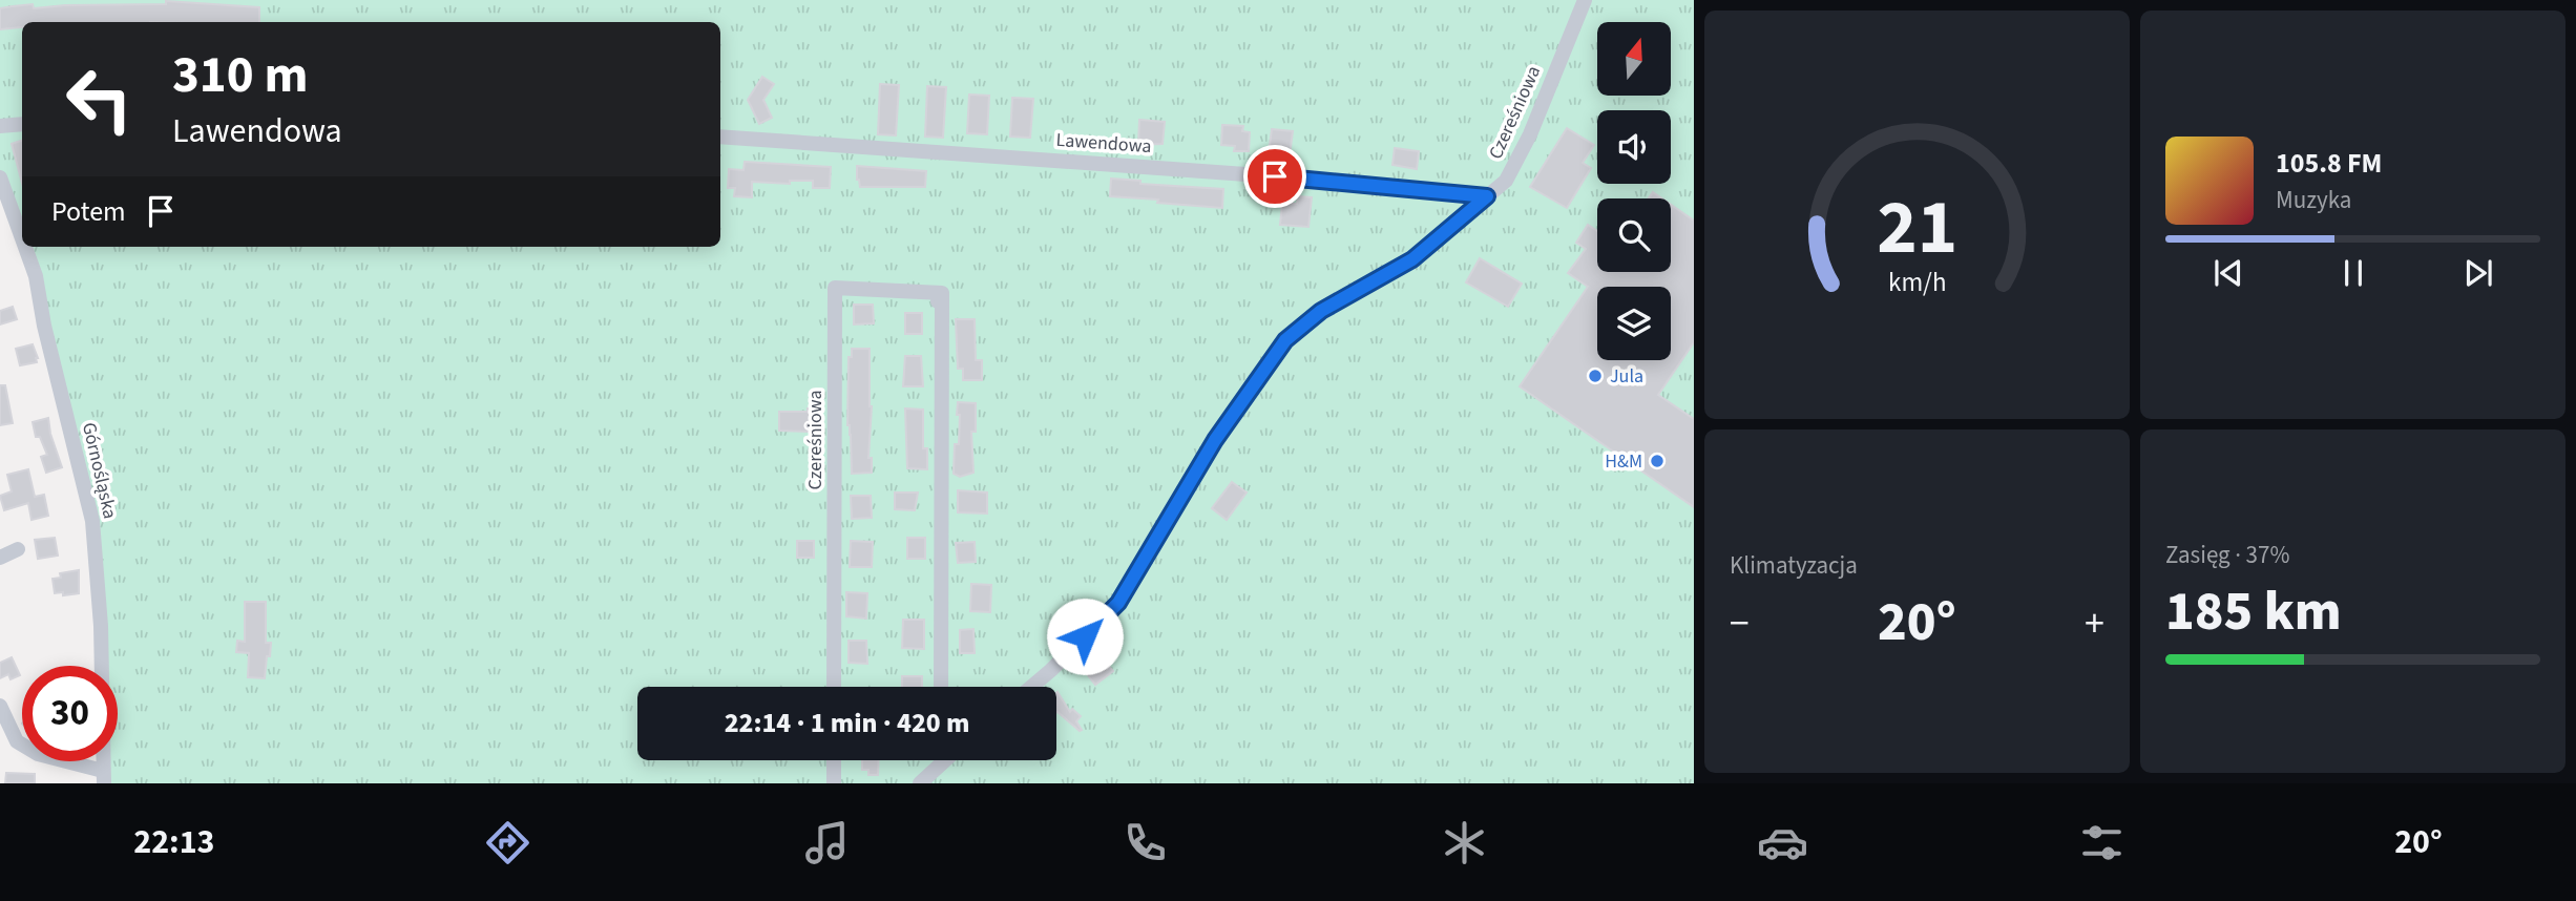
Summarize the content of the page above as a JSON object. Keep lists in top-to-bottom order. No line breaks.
{"streets":{"street":["Czereśniowa","Lawendowa","Górnośląska"]},"crossings":[["Czereśniowa","Lawendowa"]],"places":["Jula","H&M"],"north":"top","page":{"turn":["310 m","Lawendowa"],"song":["105.8 FM","Muzyka"],"then":"Potem","tile":["Klimatyzacja",["Zasięg · 37%","185 km"]],"heat":["−","20°","+"],"limit":"30","trip":"22:14 · 1 min · 420 m","tabs":["22:13","20°"],"gauge":["21","km/h"]}}
